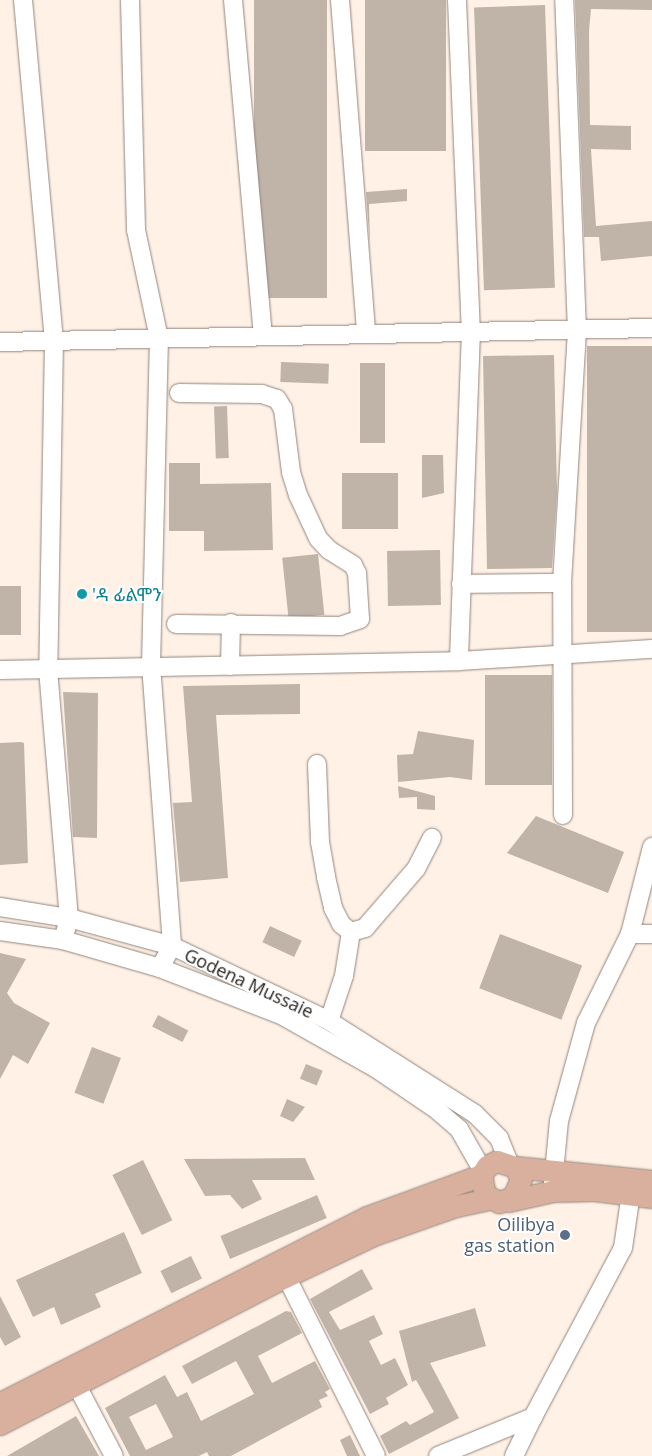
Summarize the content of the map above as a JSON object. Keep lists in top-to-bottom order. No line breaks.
{"streets":{"street":["Godena Mussaie"]},"places":["'ዳ ፊልሞን","Oilibya gas station"]}
